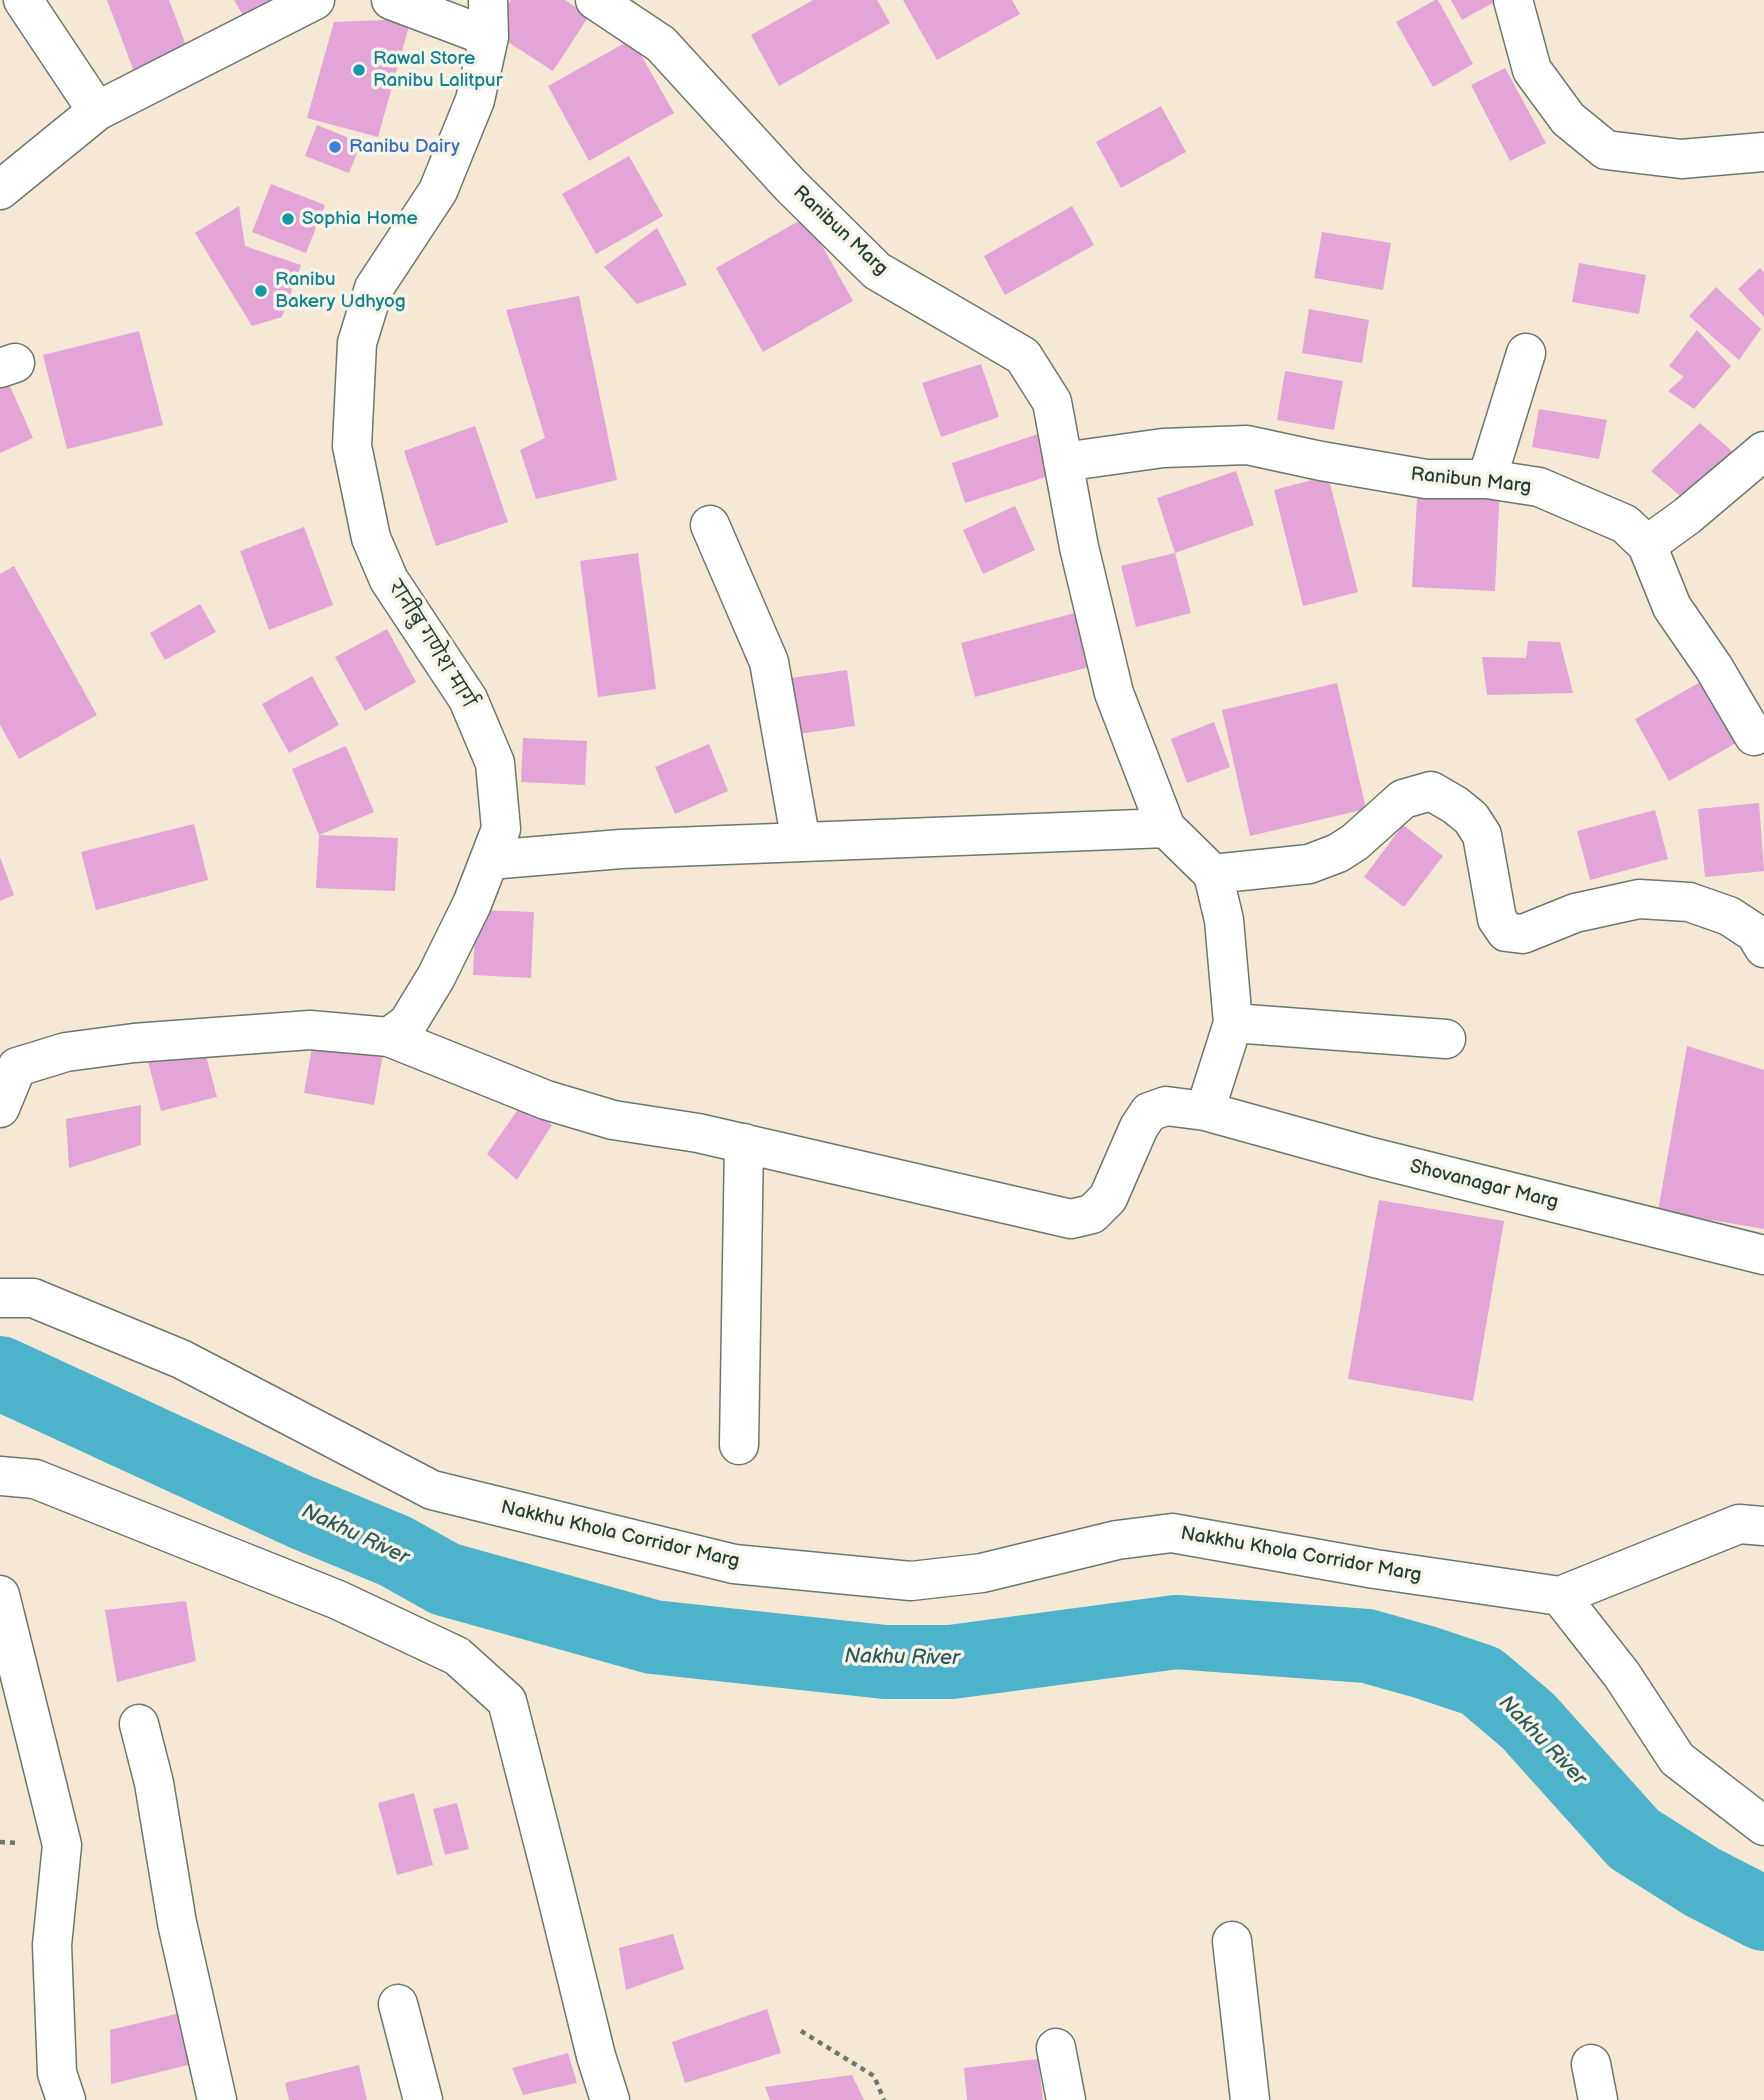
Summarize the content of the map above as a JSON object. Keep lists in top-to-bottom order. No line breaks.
{"streets":{"street":["Ranibun Marg","रानीबु गणेश मार्ग","Shovanagar Marg","Nakkhu Khola Corridor Marg"]},"crossings":[["रानीबु गणेश मार्ग","Shovanagar Marg"]],"water":["Nakhu River"],"places":["Rawal Store Ranibu Lalitpur","Ranibu Dairy","Sophia Home","Ranibu Bakery Udhyog"]}
